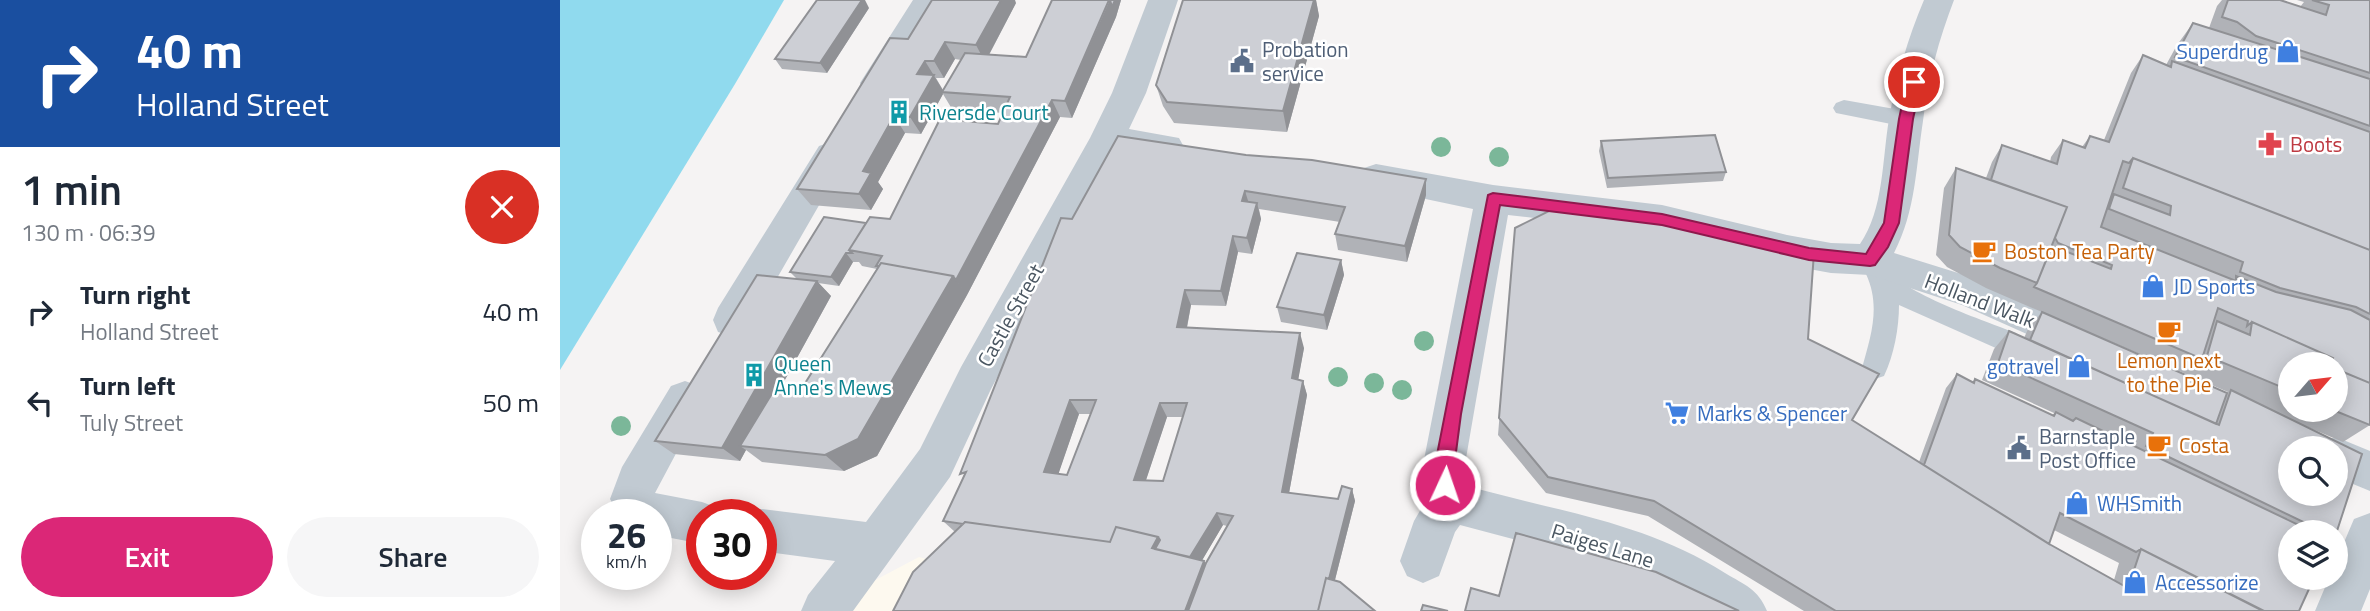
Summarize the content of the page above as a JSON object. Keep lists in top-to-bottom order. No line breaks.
{"streets":{"street":["Holland Walk","Castle Street","Paiges Lane"]},"places":{"shop":["Superdrug","JD Sports","gotravel","WHSmith","Accessorize"],"public building":["Probation service","Barnstaple Post Office"],"building":["Riversde Court","Queen Anne's Mews"],"pharmacy":["Boots"],"cafe":["Boston Tea Party","Lemon next to the Pie","Costa"],"supermarket":["Marks & Spencer"]},"north":"top right","page":{"turn":["40 m","Holland Street"],"heading":["1 min","130 m · 06:39"],"list":[{"name":"Turn right","note":"Holland Street","value":"40 m"},{"name":"Turn left","note":"Tuly Street","value":"50 m"}],"speed":"26 km/h","limit":"30","buttons":["Exit","Share"]}}
